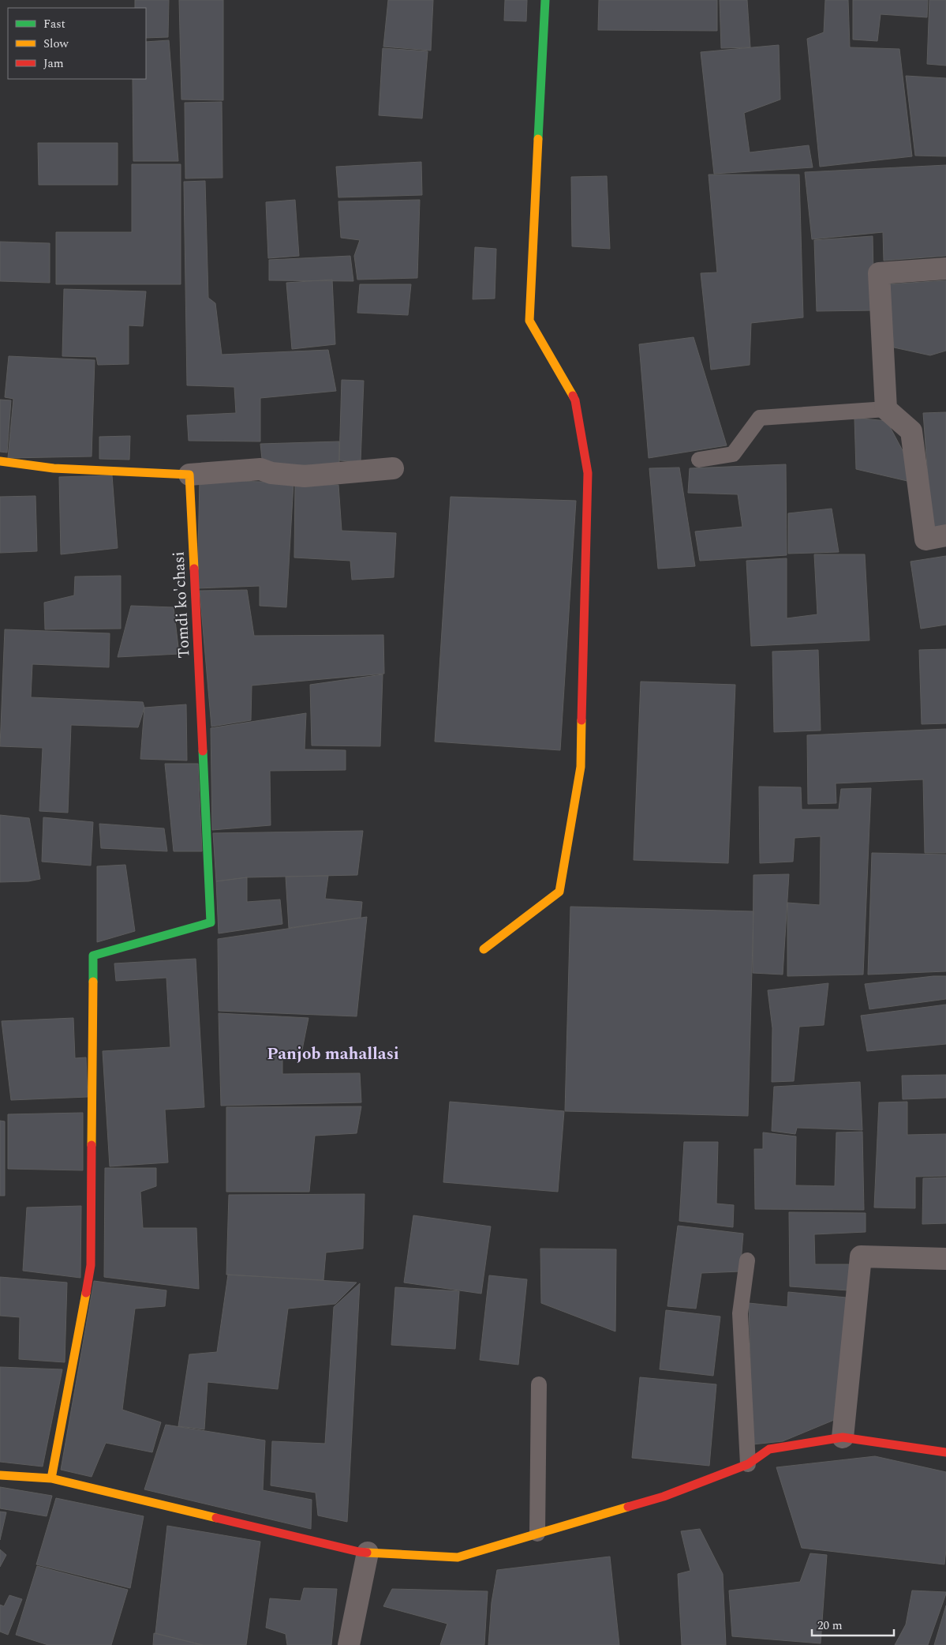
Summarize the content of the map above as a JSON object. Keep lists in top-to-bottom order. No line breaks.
{"streets":{"street":["Tomdi ko'chasi"]},"districts":["Panjob mahallasi"],"legend":["Fast","Slow","Jam"],"scale_bar":"20 m"}
